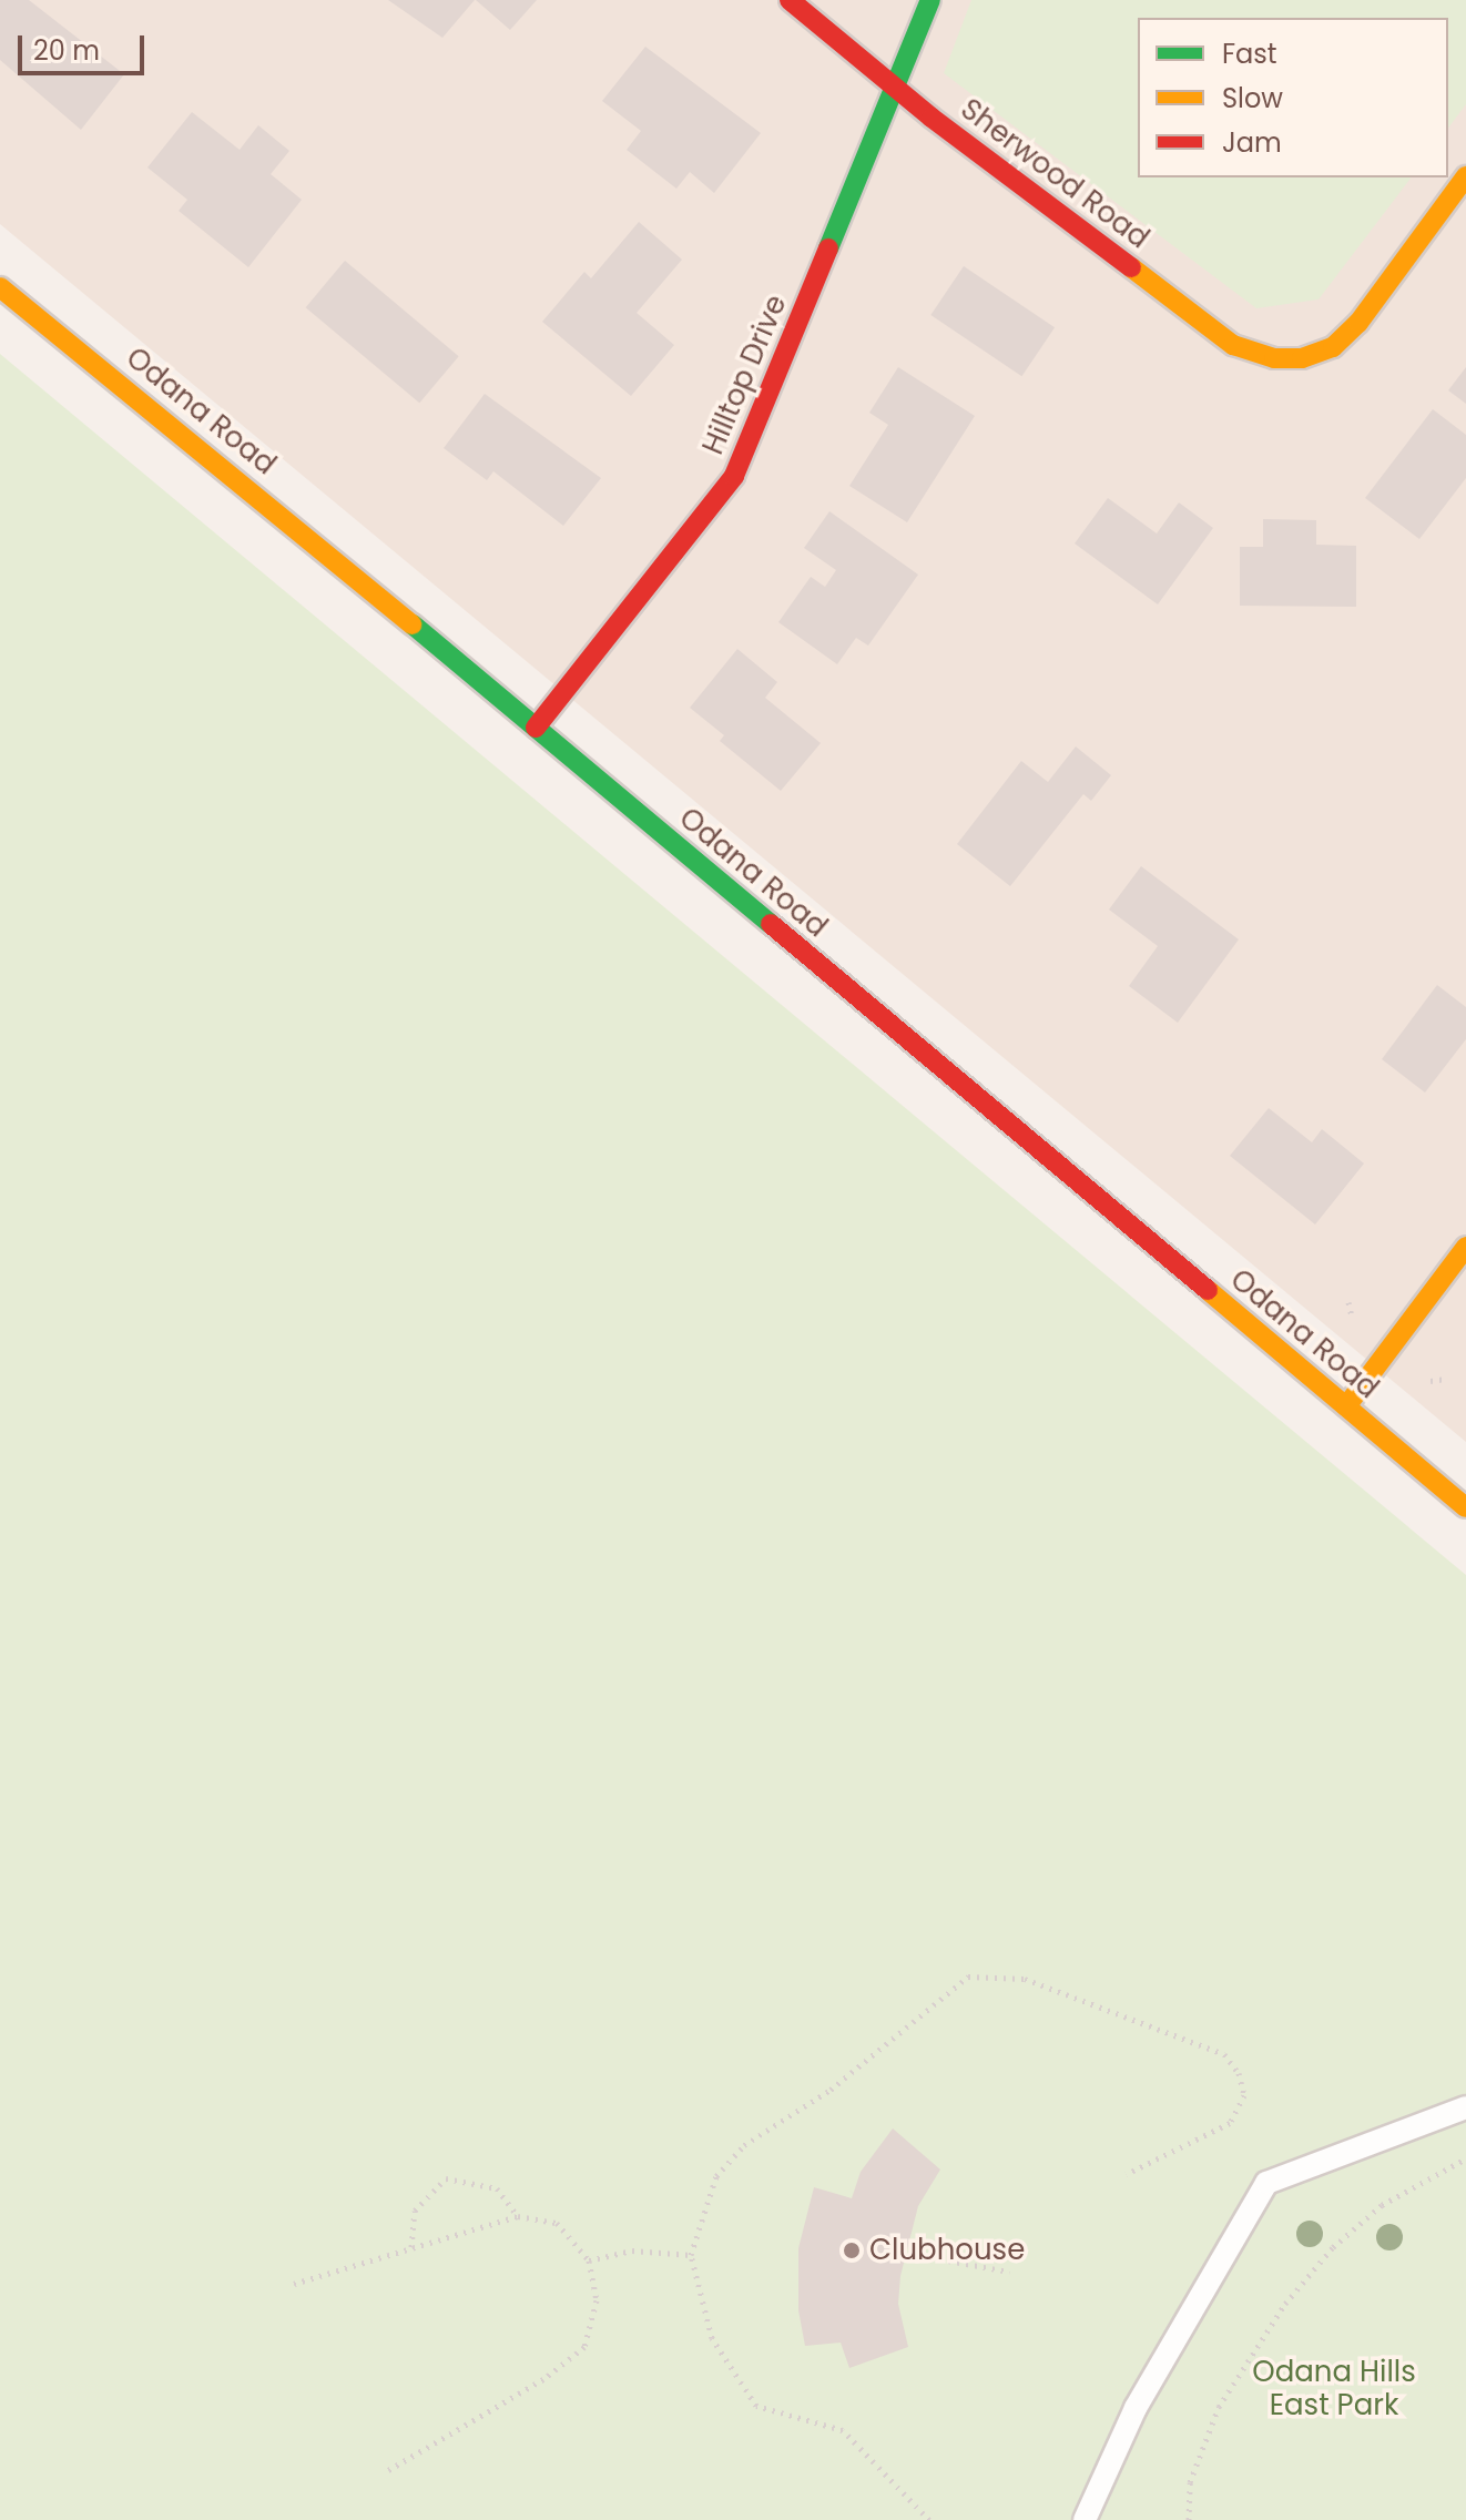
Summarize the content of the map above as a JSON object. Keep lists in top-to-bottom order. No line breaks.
{"streets":{"street":["Sherwood Road","Hilltop Drive","Odana Road"]},"crossings":[["Sherwood Road","Hilltop Drive"],["Hilltop Drive","Odana Road"]],"parks":["Odana Hills East Park"],"places":["Clubhouse"],"legend":["Fast","Slow","Jam"],"scale_bar":"20 m"}
